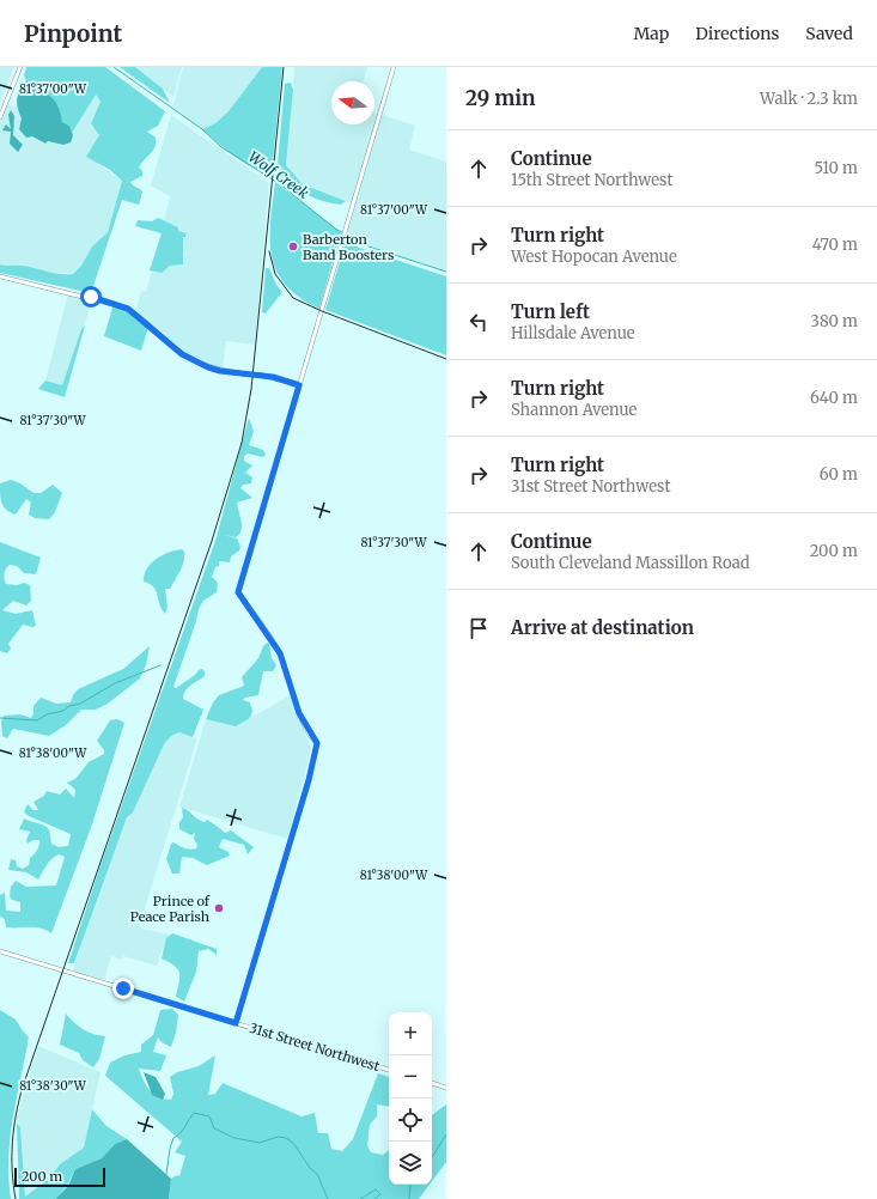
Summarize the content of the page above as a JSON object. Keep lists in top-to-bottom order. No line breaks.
{"streets":{"street":["31st Street Northwest"]},"water":["Wolf Creek"],"places":["Barberton Band Boosters","Prince of Peace Parish"],"scale_bar":"200 m","north":"left","page":{"header":"Pinpoint","nav":["Map","Directions","Saved"],"heading":["29 min","Walk · 2.3 km"],"list":[["Continue","15th Street Northwest","510 m"],["Turn right","West Hopocan Avenue","470 m"],["Turn left","Hillsdale Avenue","380 m"],["Turn right","Shannon Avenue","640 m"],["Turn right","31st Street Northwest","60 m"],["Continue","South Cleveland Massillon Road","200 m"],"Arrive at destination"],"map_buttons":["+","−"],"scale":"200 m"},"coordinates":["81°37'00\"W","81°37'30\"W","81°38'00\"W","81°38'30\"W"]}
